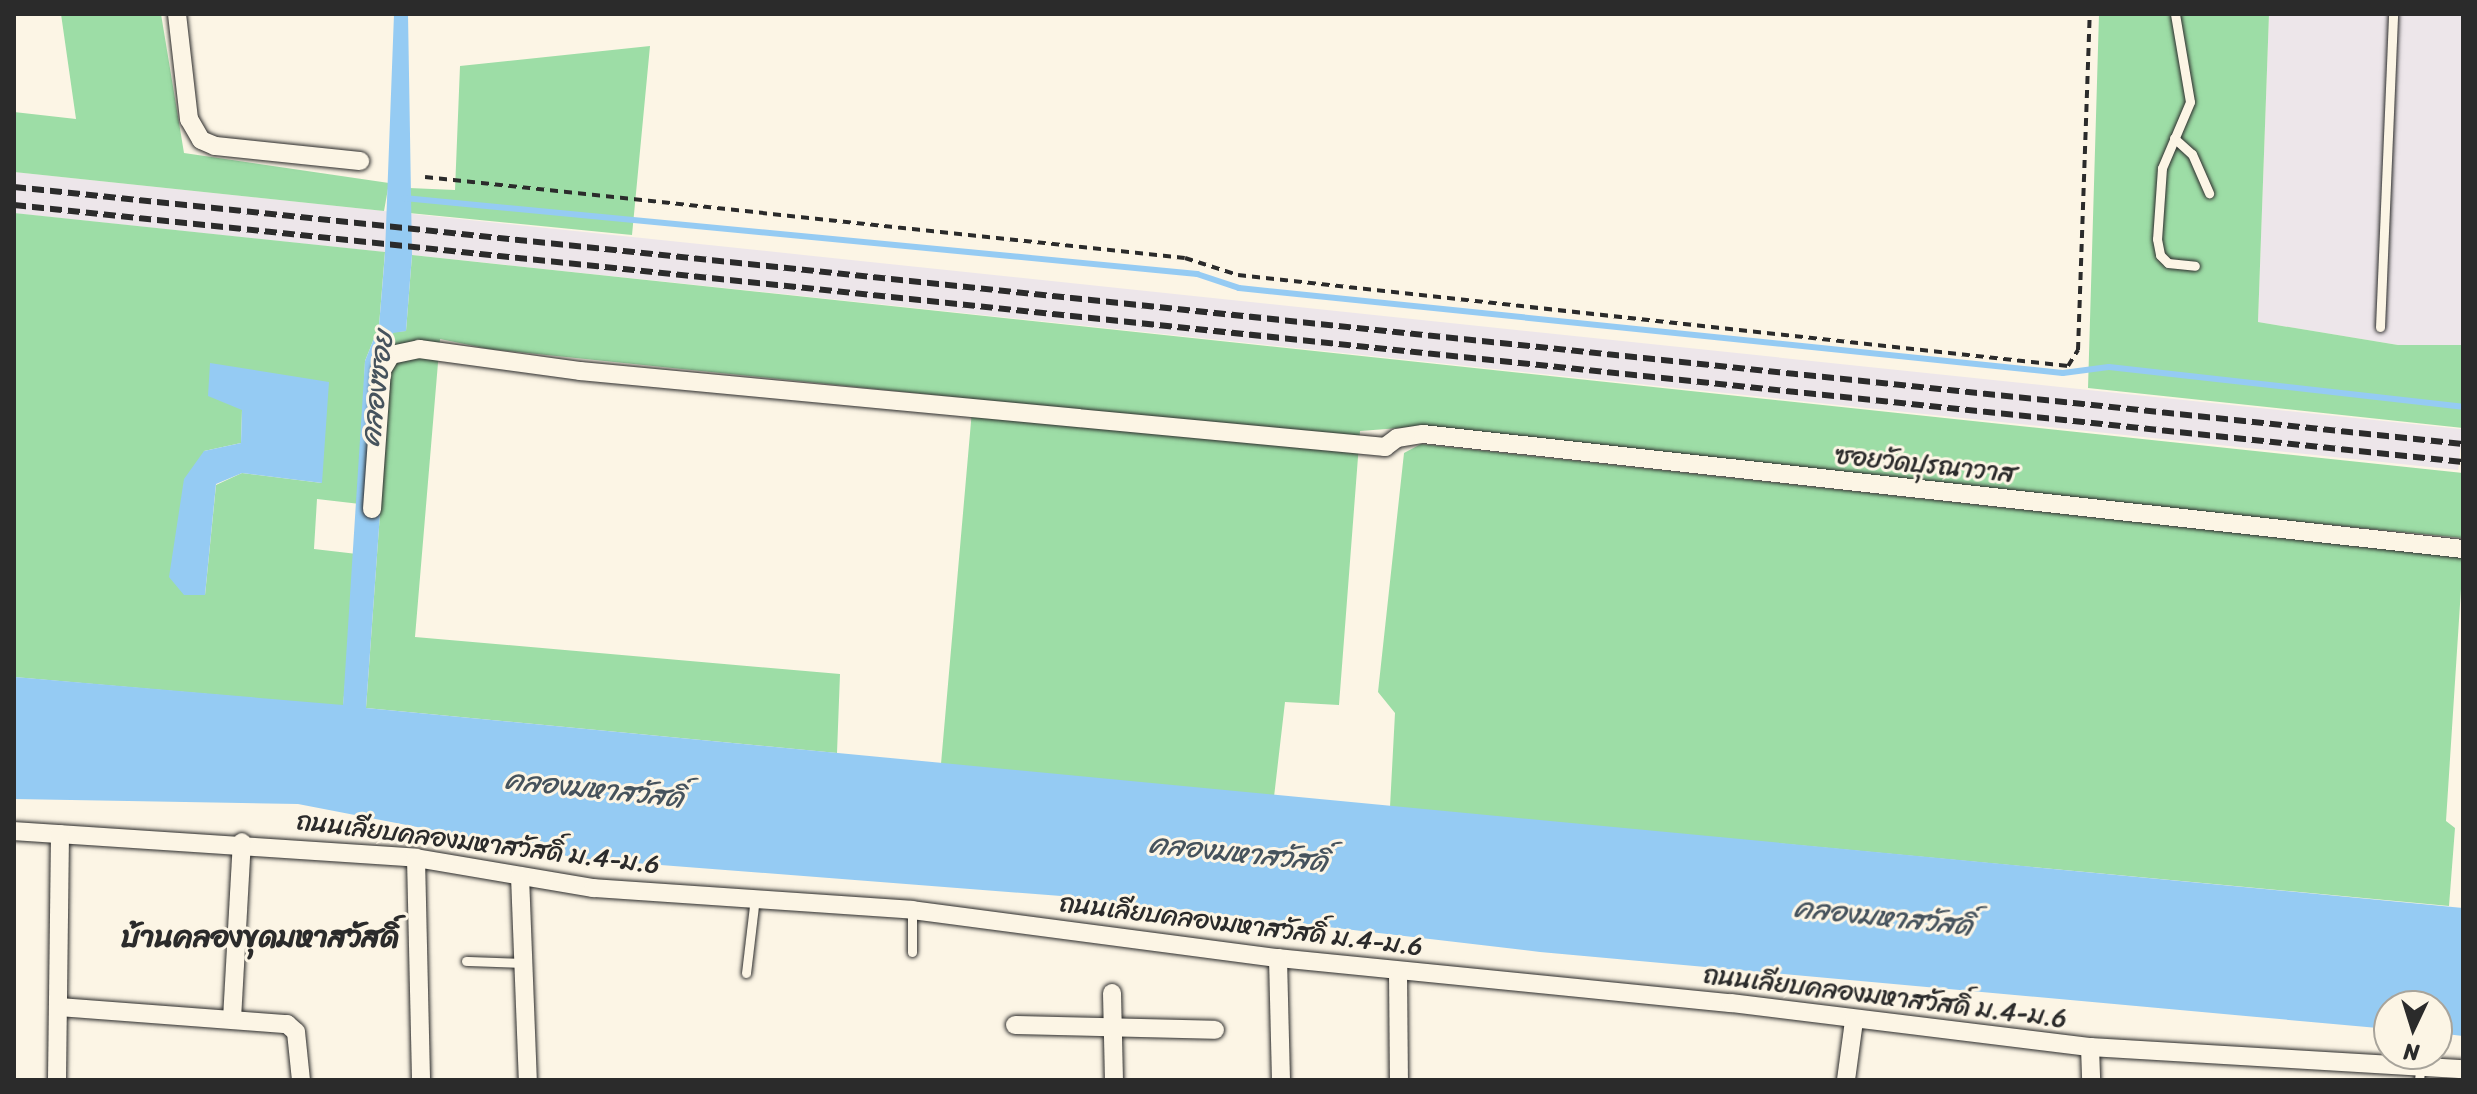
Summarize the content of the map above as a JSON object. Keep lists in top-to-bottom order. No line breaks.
{"streets":{"street":["ซอยวัดปุรณาวาส","ถนนเลียบคลองมหาสวัสดิ์ ม.4-ม.6"]},"districts":["บ้านคลองขุดมหาสวัสดิ์"],"water":["คลองซอย","คลองมหาสวัสดิ์"],"north":"bottom"}
